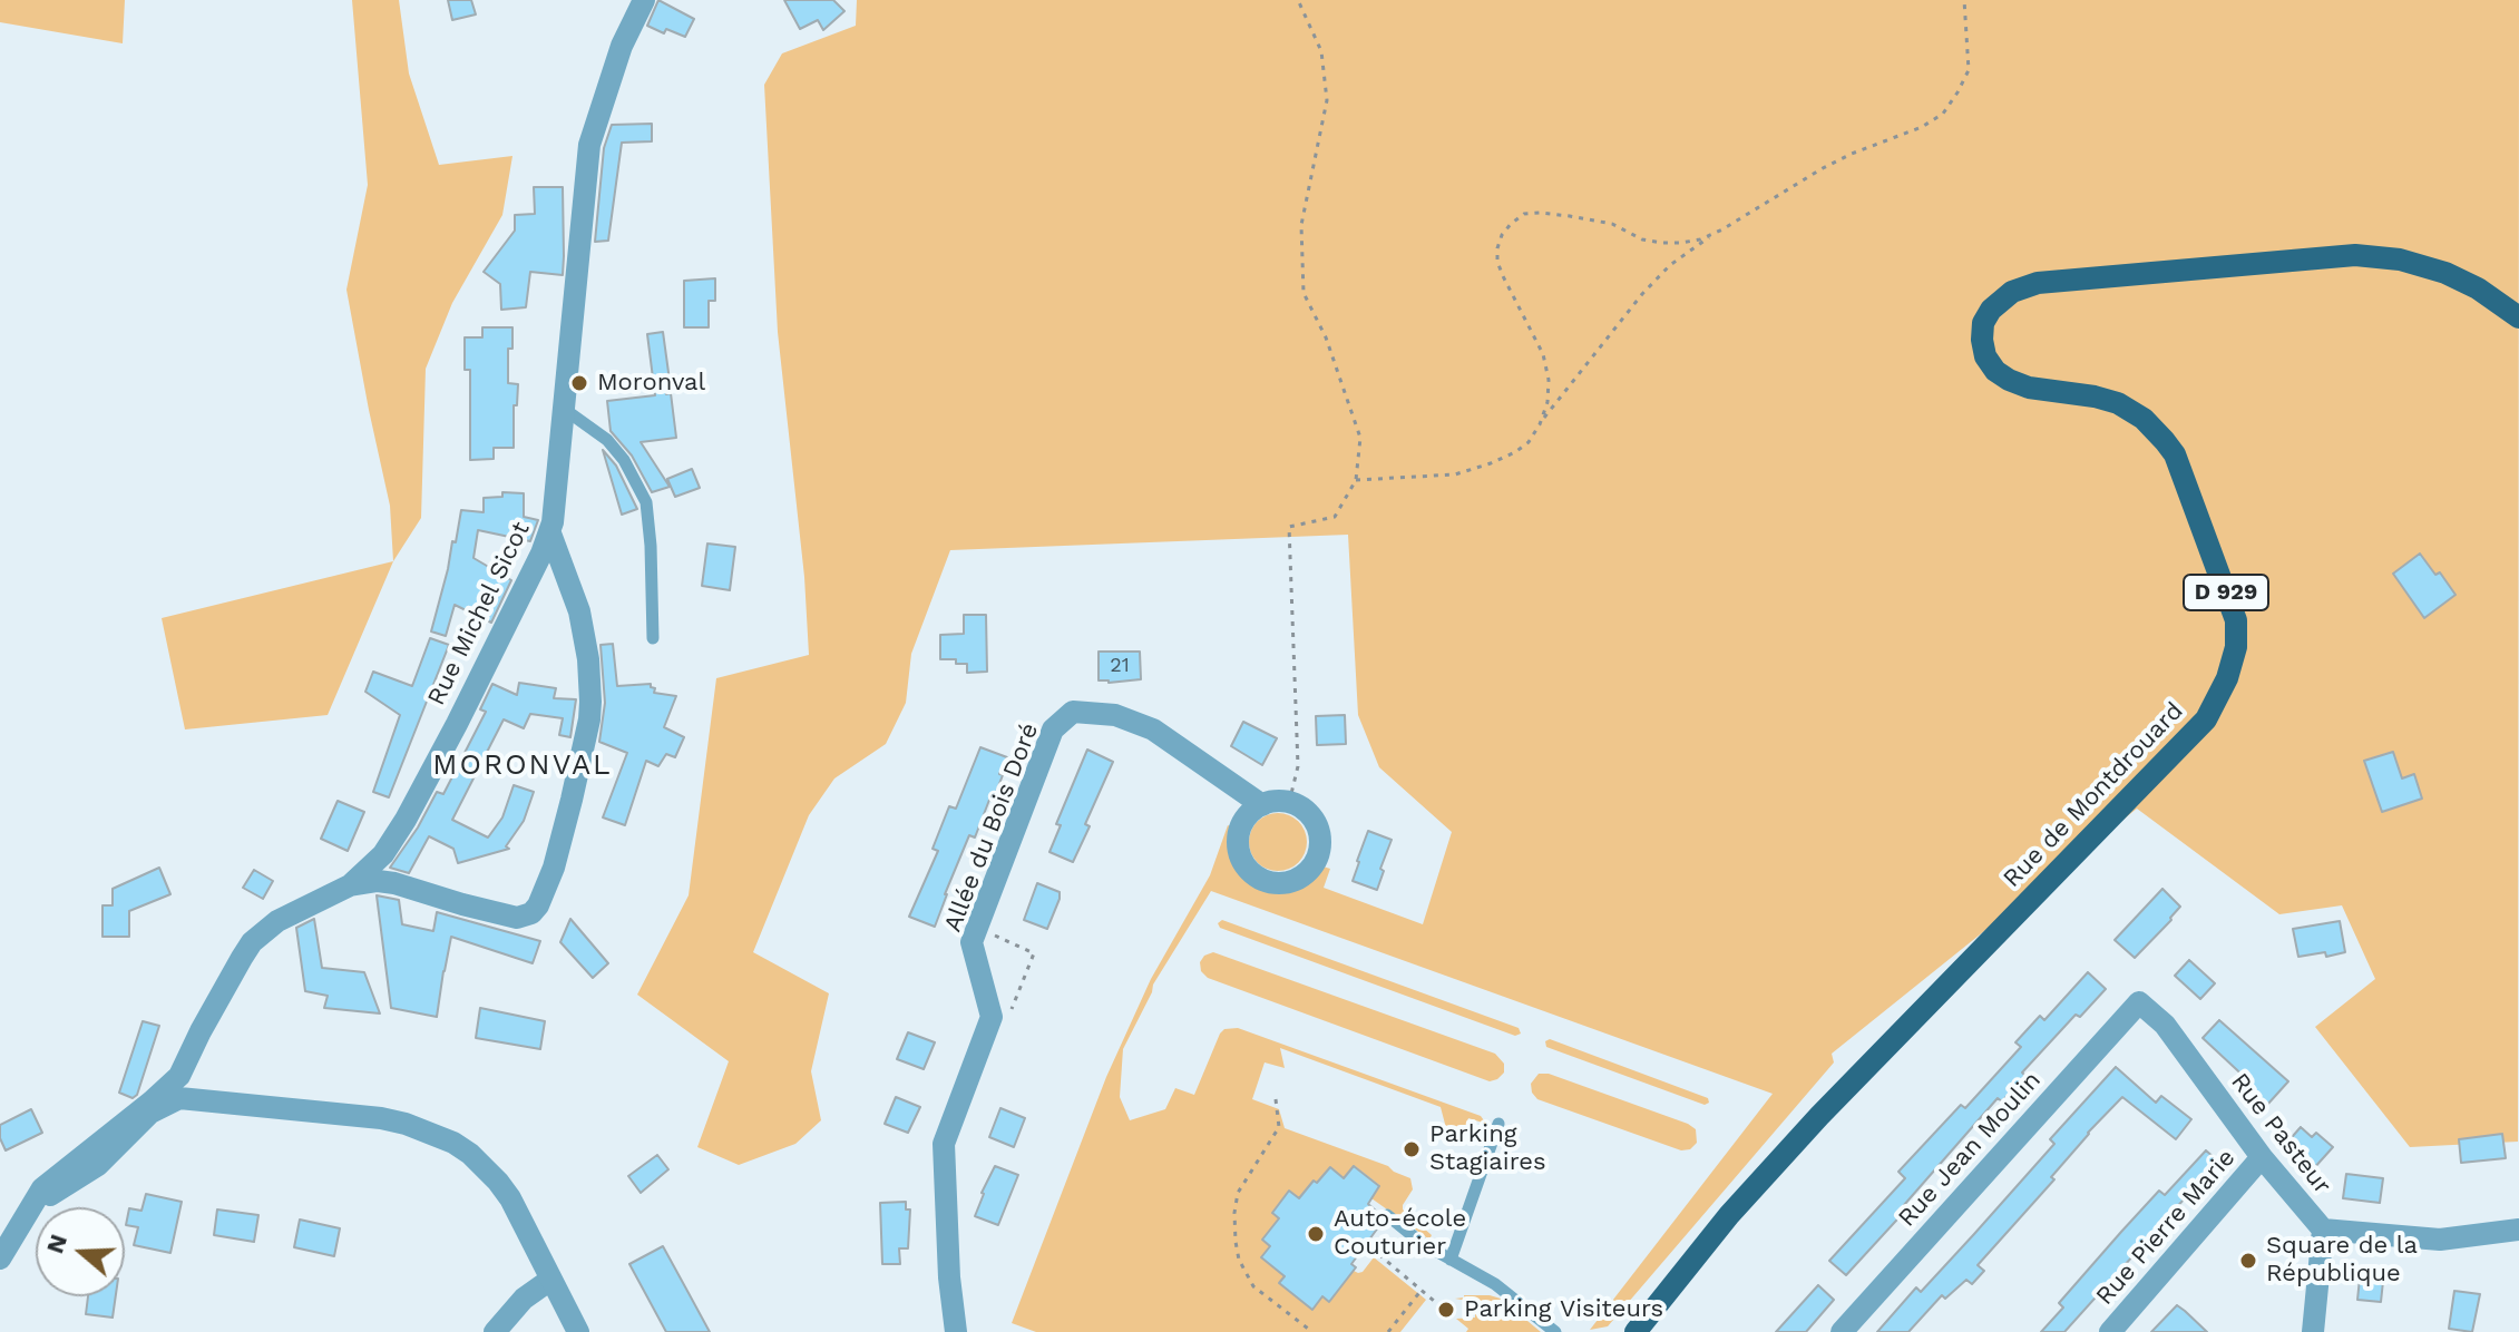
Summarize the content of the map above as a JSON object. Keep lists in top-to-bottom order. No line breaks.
{"streets":{"main road":["D 929","Rue de Montdrouard"],"street":["Rue Michel Sicot","Allée du Bois Doré","Rue Pasteur","Rue Jean Moulin","Rue Pierre Marie"]},"crossings":[["Rue Pasteur","Rue Jean Moulin"],["Rue Pasteur","Rue Pierre Marie"]],"districts":["MORONVAL"],"places":["Moronval","Parking Stagiaires","Auto-école Couturier","Square de la République","Parking Visiteurs"],"house_numbers":["21"],"north":"left"}
